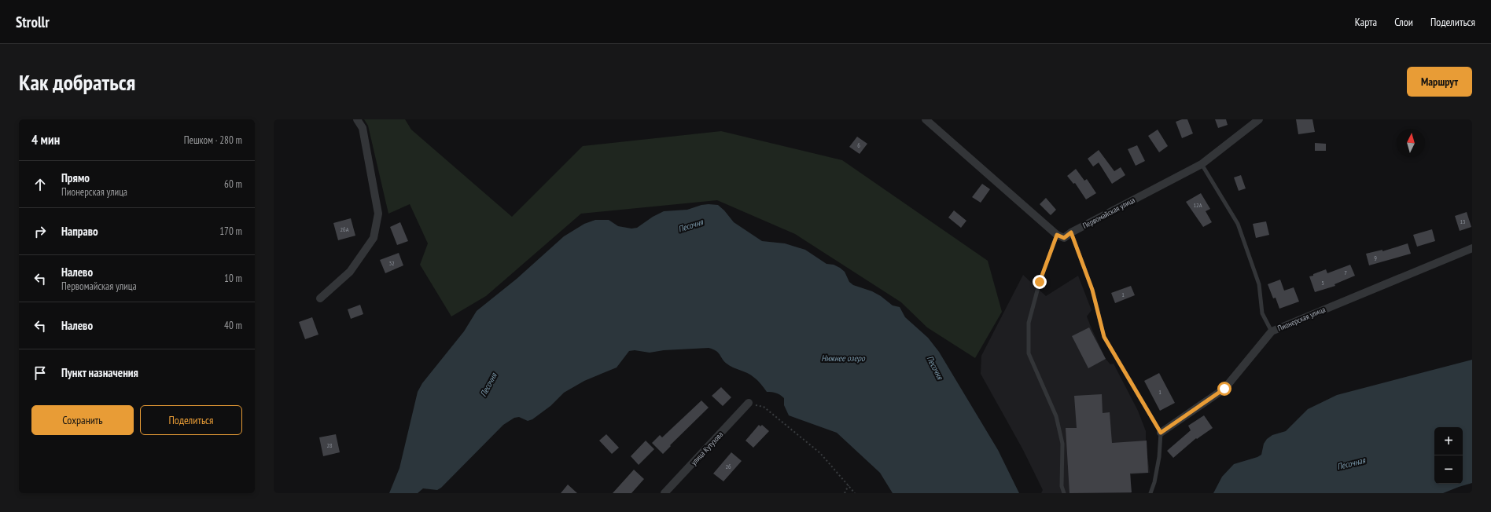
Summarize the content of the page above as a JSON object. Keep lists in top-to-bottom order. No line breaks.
{"streets":{"street":["Первомайская улица","Пионерская улица","улица Кутузова"]},"water":["Песочня","Нижнее озеро","Песочная"],"house_numbers":["6","12А","15","26А","9","32","7","5","1","1","28","26"],"north":"top","page":{"header":"Strollr","nav":["Карта","Слои","Поделиться"],"buttons":["Маршрут",["Сохранить","Поделиться"]],"title":"Как добраться","heading":["4 мин","Пешком · 280 m"],"list":[["Прямо","Пионерская улица","60 m"],["Направо","170 m"],["Налево","Первомайская улица","10 m"],["Налево","40 m"],"Пункт назначения"],"map_buttons":["+","−"]}}
